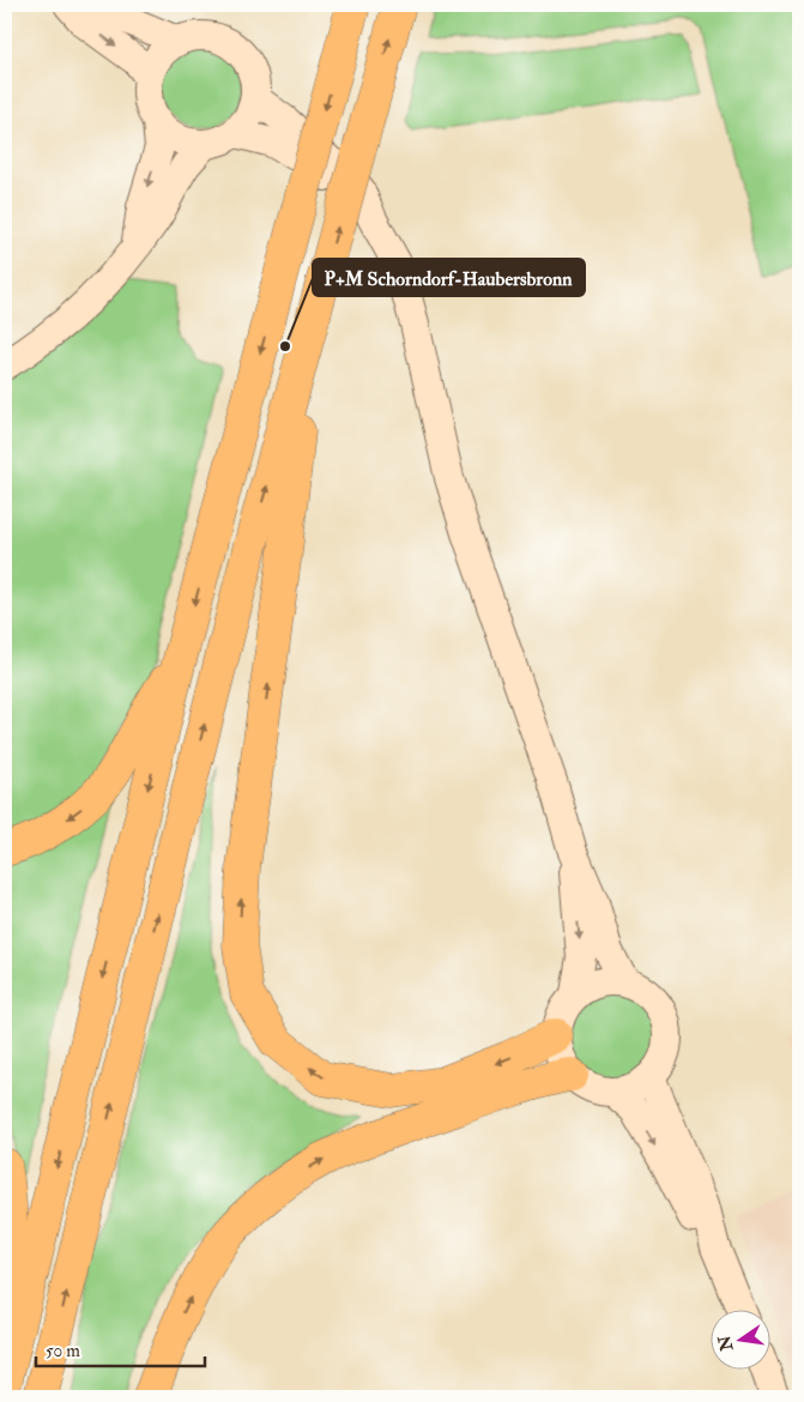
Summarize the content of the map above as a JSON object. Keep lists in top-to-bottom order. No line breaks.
{"places":["P+M Schorndorf-Haubersbronn"],"scale_bar":"50 m","north":"left"}
